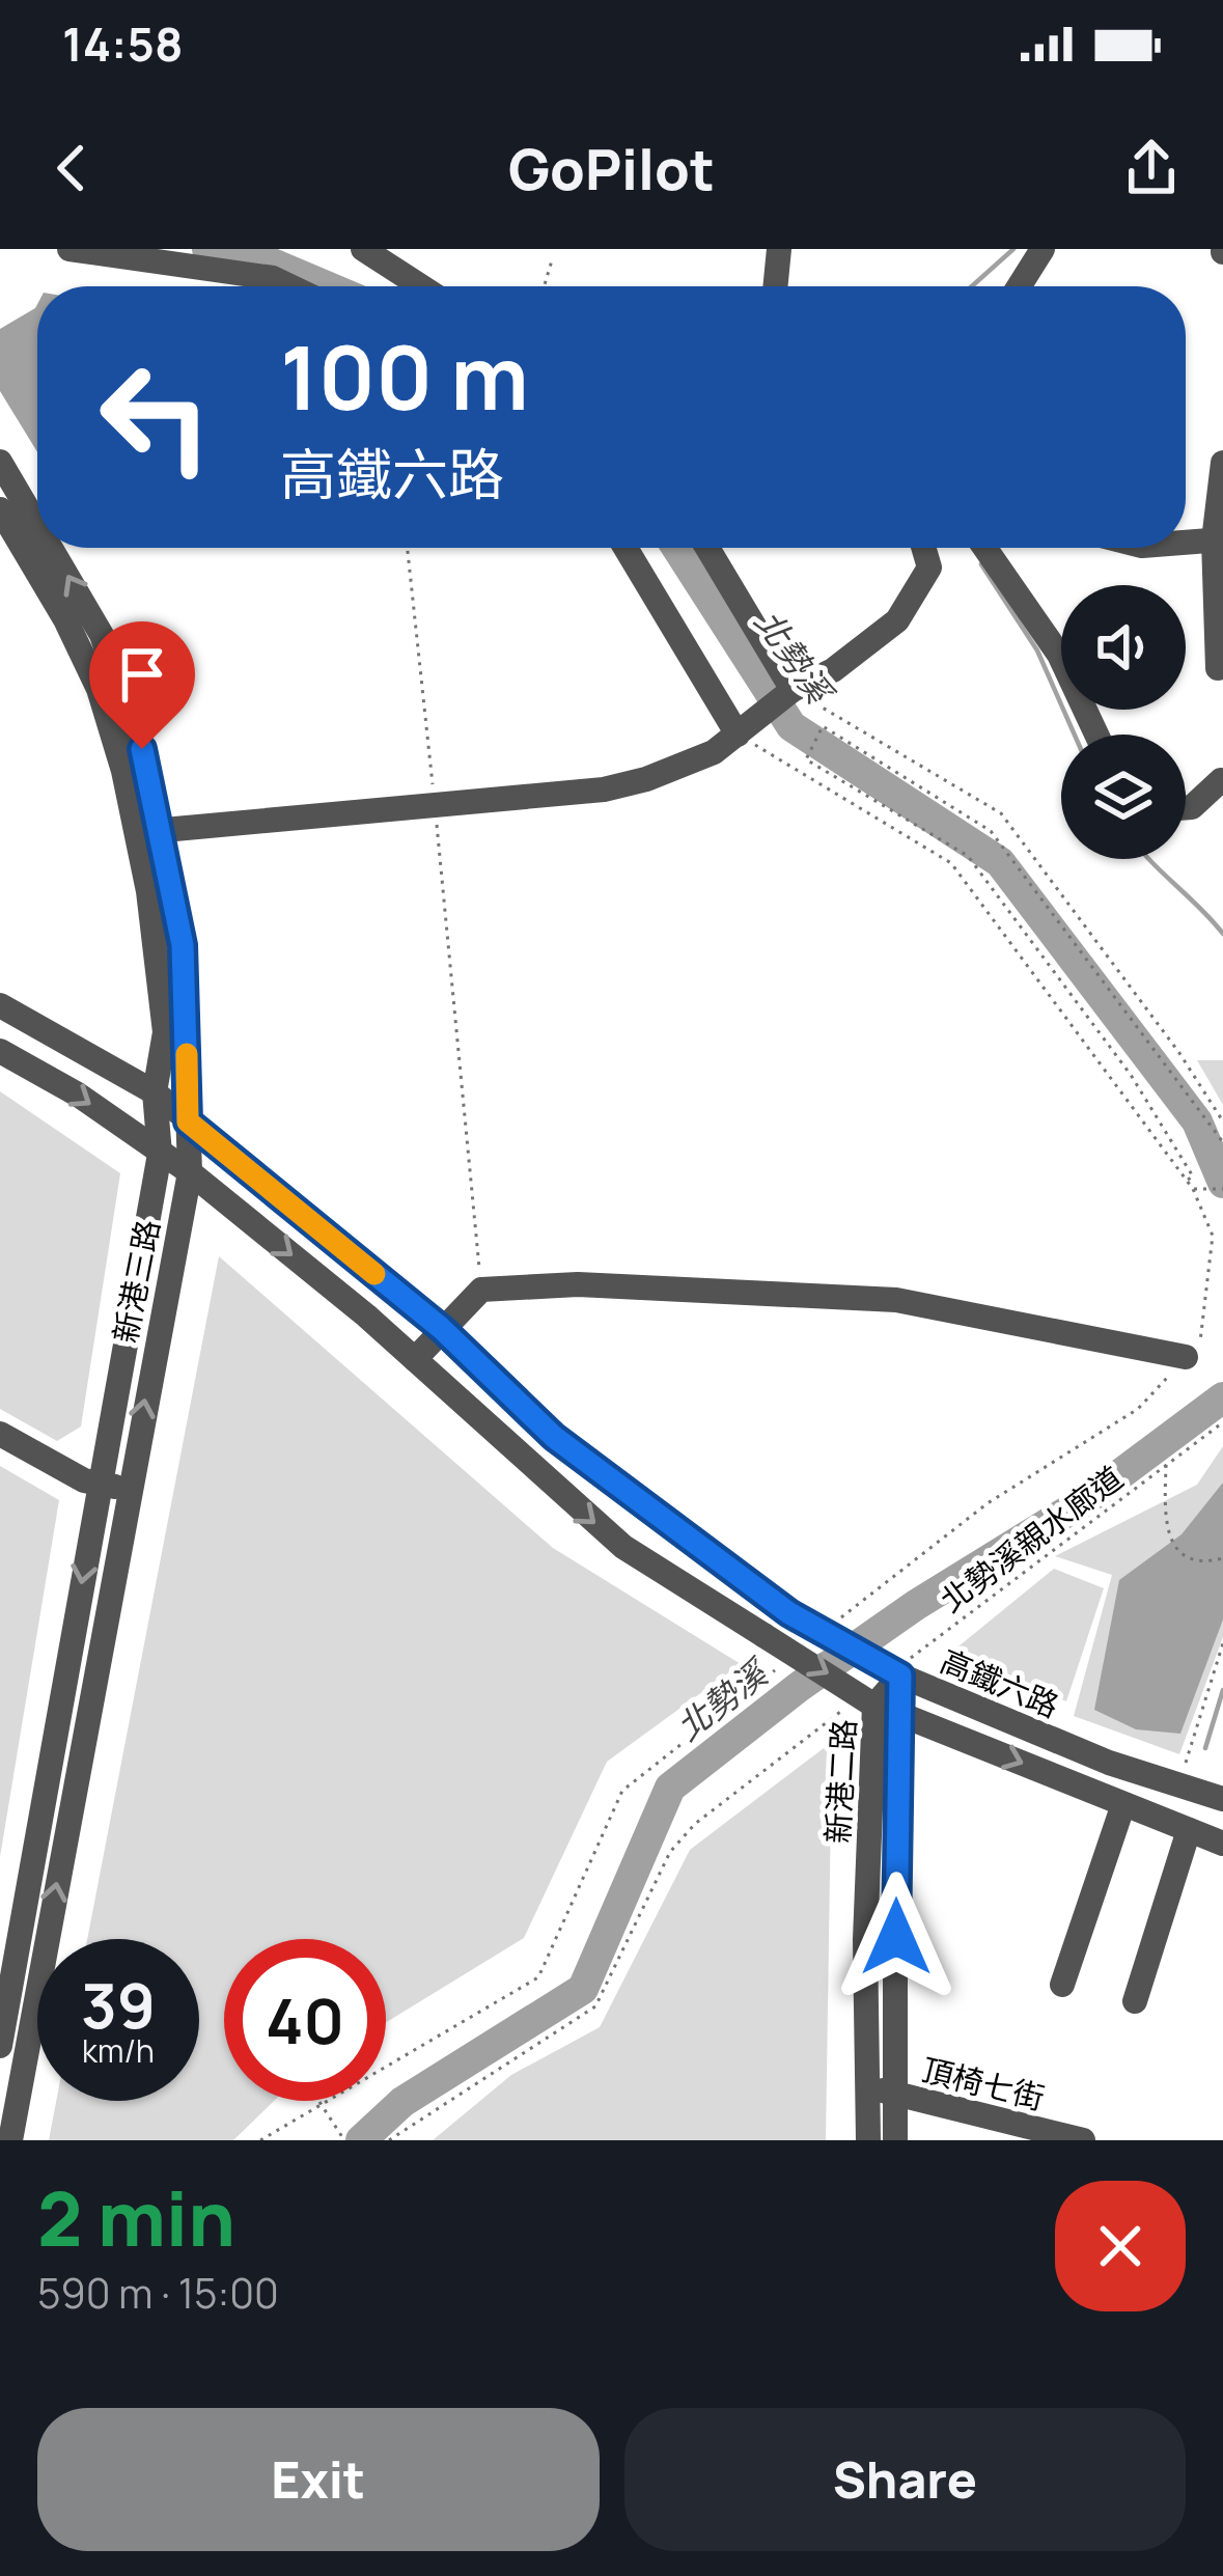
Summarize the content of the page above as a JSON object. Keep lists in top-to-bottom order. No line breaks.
{"streets":{"street":["新港三路","高鐵六路","新港二路","頂椅七街"],"path":["北勢溪親水廊道"]},"crossings":[["新港三路","高鐵六路"],["北勢溪親水廊道","高鐵六路"],["北勢溪親水廊道","新港二路"],["高鐵六路","新港二路"],["新港二路","頂椅七街"]],"water":["北勢溪"],"page":{"status":"14:58","header":"GoPilot","turn":["100 m","高鐵六路"],"speed":"39 km/h","limit":"40","heading":["2 min","590 m · 15:00"],"buttons":["Exit","Share"]}}
